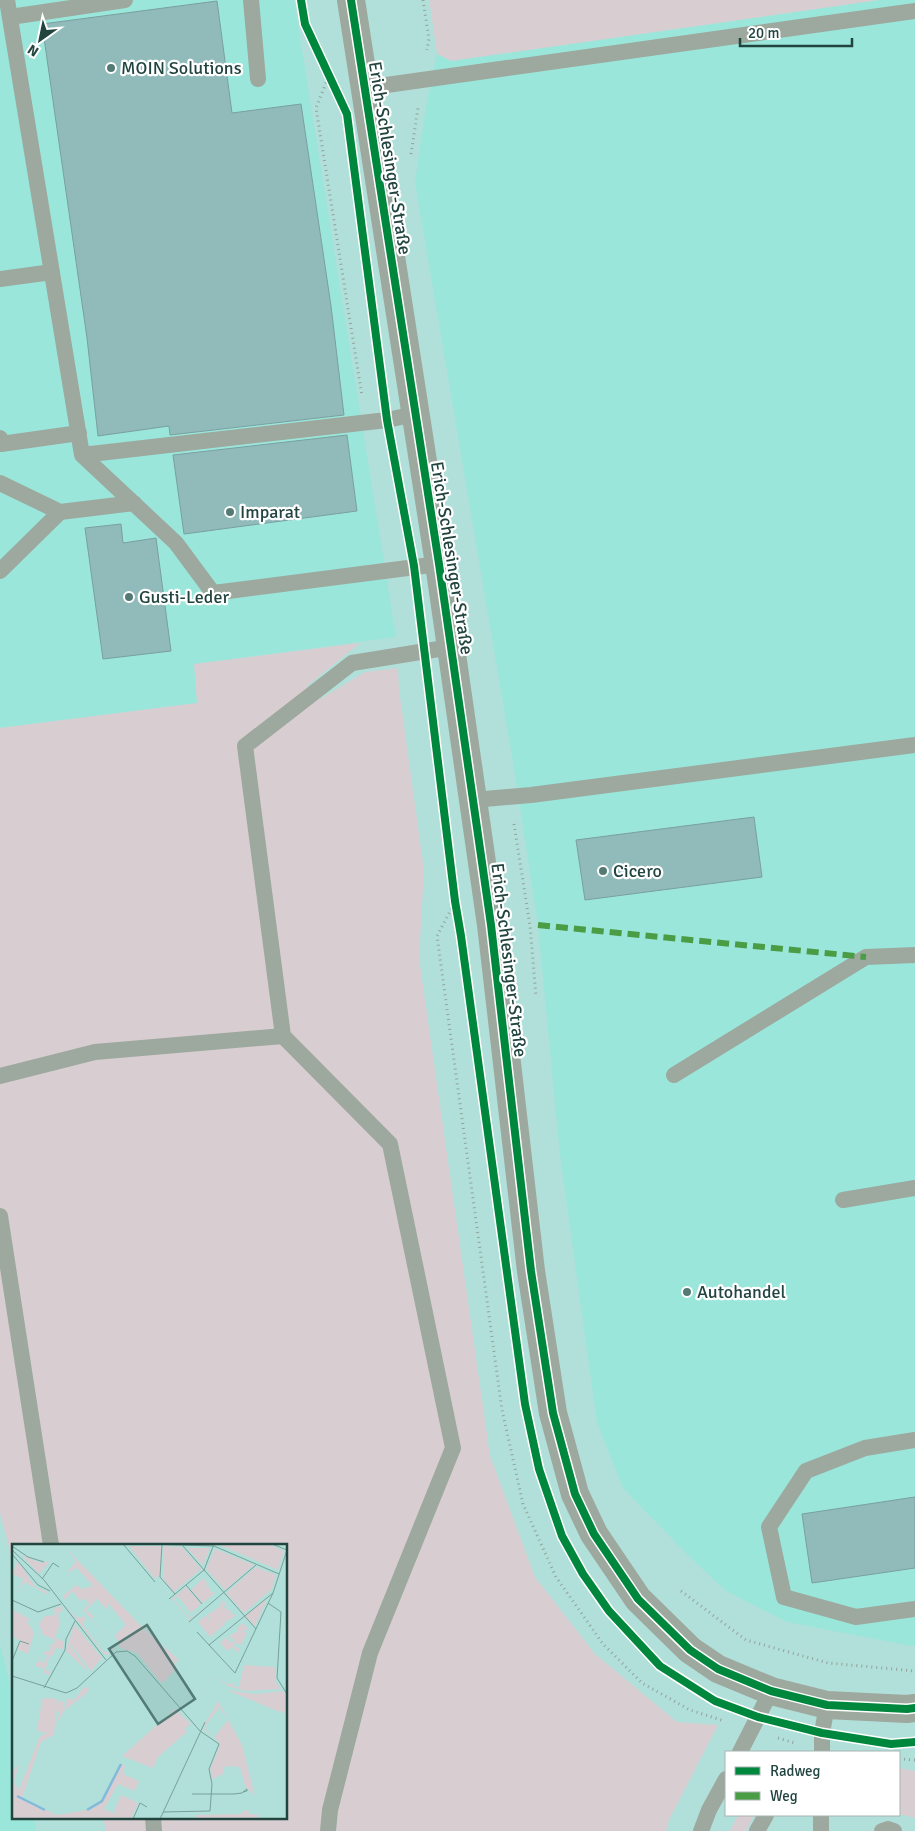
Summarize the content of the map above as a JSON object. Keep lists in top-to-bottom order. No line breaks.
{"streets":{"street":["Erich-Schlesinger-Straße"]},"places":["MOIN Solutions","Imparat","Gusti-Leder","Cicero","Autohandel"],"legend":["Radweg","Weg"],"scale_bar":"20 m","north":"bottom left"}
